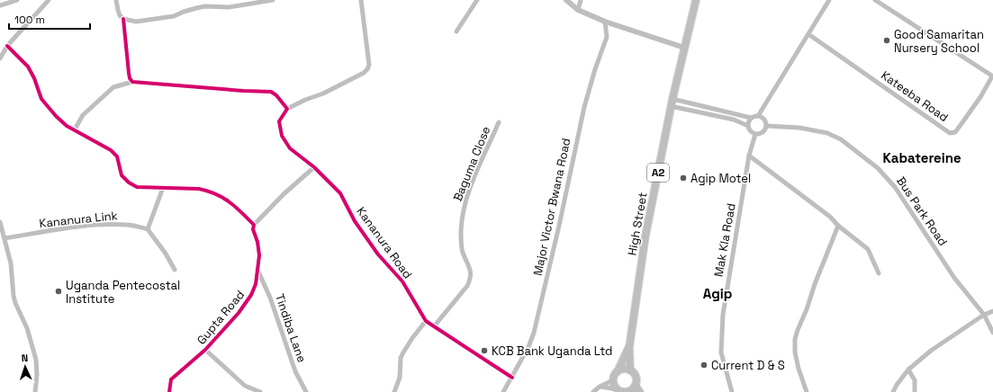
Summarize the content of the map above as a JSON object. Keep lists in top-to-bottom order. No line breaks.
{"streets":{"main road":["A2","High Street"],"street":["Kateeba Road","Baguma Close","Major Victor Bwana Road","Bus Park Road","Kananura Link","Mak Kla Road","Kananura Road","Gupta Road","Tindiba Lane"]},"crossings":[["Baguma Close","Kananura Road"],["A2","High Street"],["Major Victor Bwana Road","Kananura Road"],["Bus Park Road","Mak Kla Road"],["Gupta Road","Tindiba Lane"]],"districts":["Kabatereine","Agip"],"places":["Good Samaritan Nursery School","Agip Motel","Uganda Pentecostal Institute","KCB Bank Uganda Ltd","Current D & S"],"scale_bar":"100 m","north":"top"}
